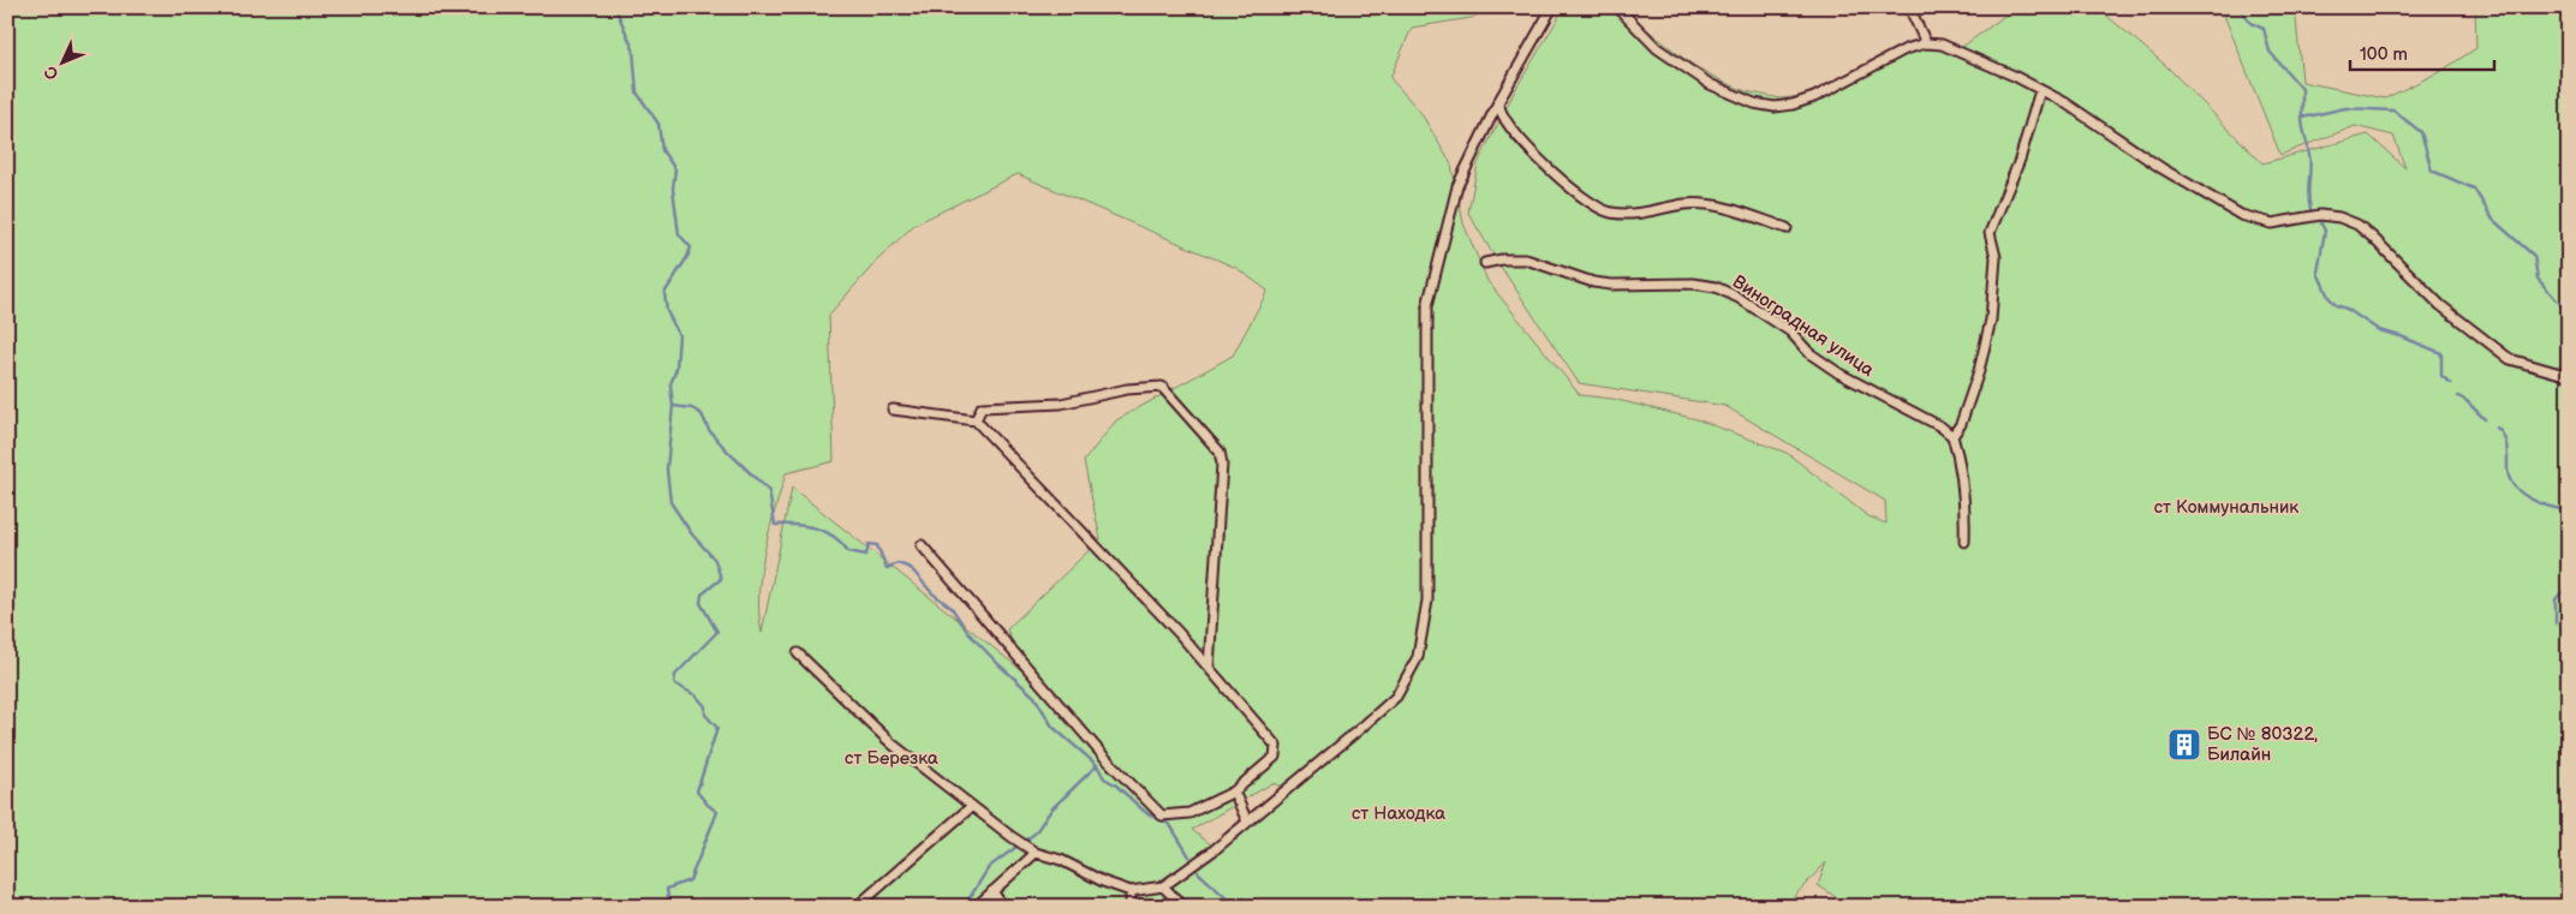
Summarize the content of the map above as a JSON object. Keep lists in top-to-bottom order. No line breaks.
{"streets":{"street":["Виноградная улица"]},"parks":["ст Коммунальник","ст Березка","ст Находка"],"places":{"building":["БС № 80322, Билайн"]},"scale_bar":"100 m","north":"bottom left"}
